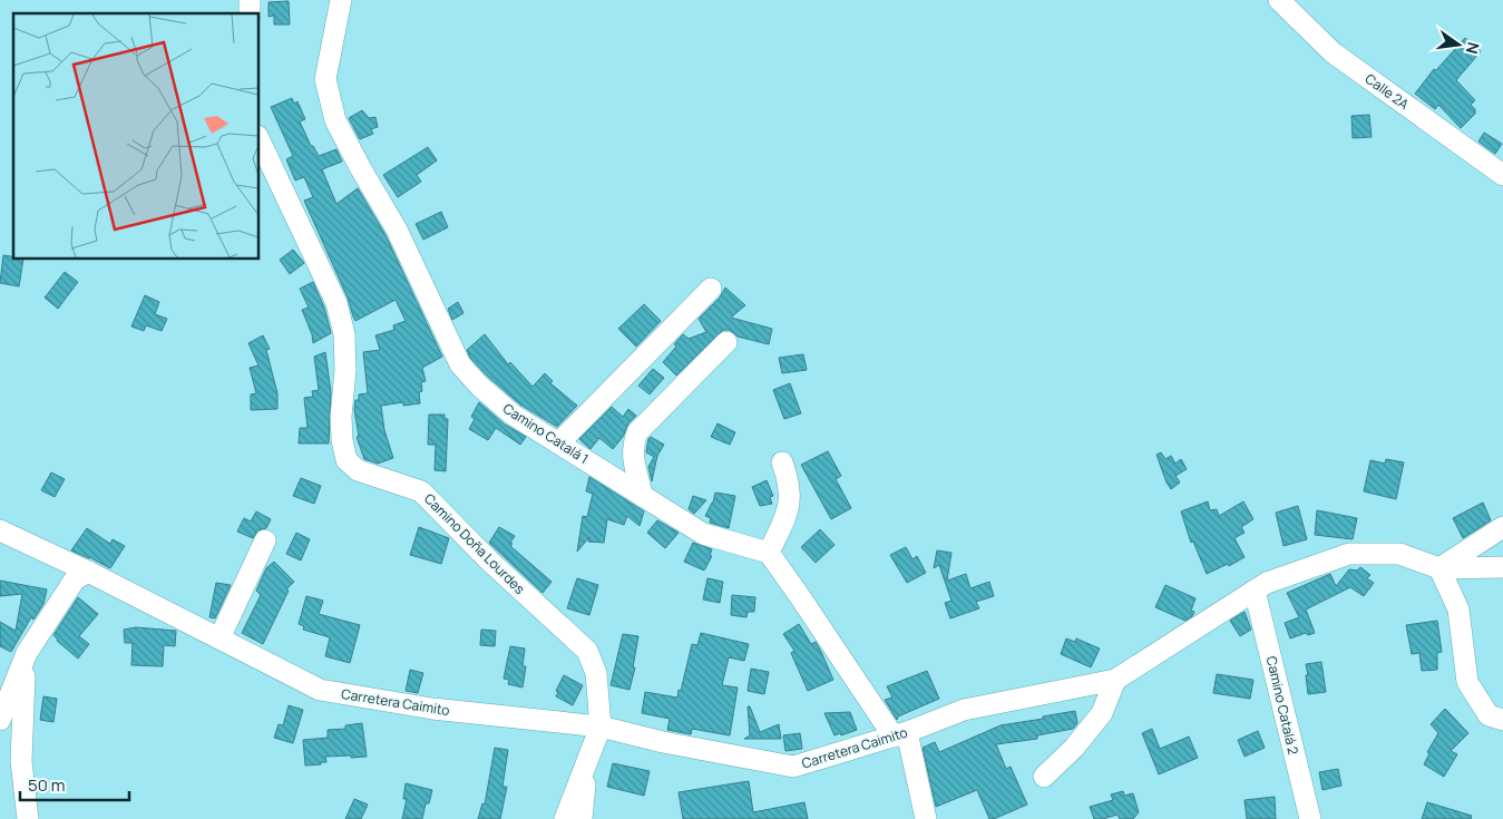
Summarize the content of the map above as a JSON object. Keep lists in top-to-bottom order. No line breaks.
{"streets":{"street":["Calle 2A","Camino Catalá 1","Camino Doña Lourdes","Carretera Caimito","Camino Catalá 2"]},"crossings":[["Camino Doña Lourdes","Carretera Caimito"],["Carretera Caimito","Camino Catalá 2"]],"scale_bar":"50 m","north":"right"}
